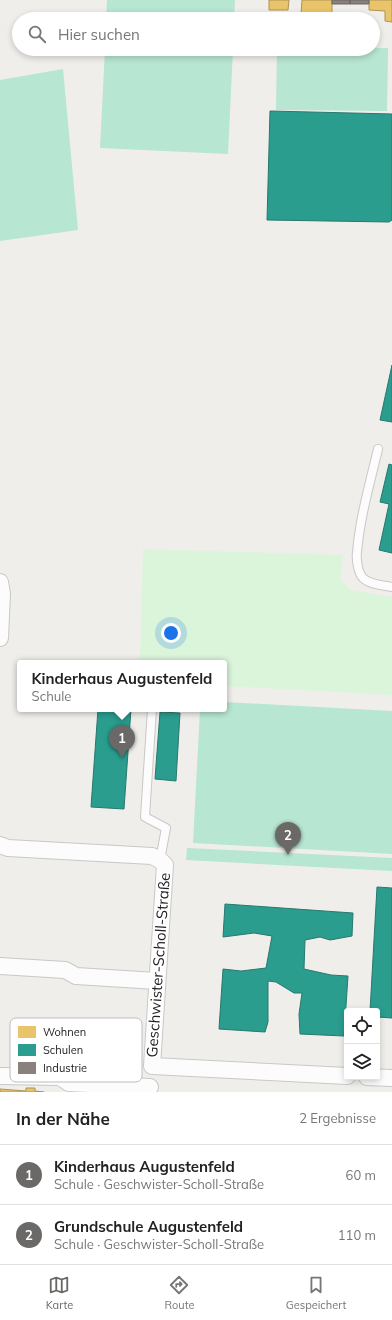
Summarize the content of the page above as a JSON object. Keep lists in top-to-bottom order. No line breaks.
{"streets":{"street":["Geschwister-Scholl-Straße"]},"legend":["Wohnen","Schulen","Industrie"],"page":{"search":"Hier suchen","popup":["Kinderhaus Augustenfeld","Schule"],"pins":["1","2"],"heading":["In der Nähe","2 Ergebnisse"],"list":[{"mark":"1","name":"Kinderhaus Augustenfeld","note":"Schule · Geschwister-Scholl-Straße","value":"60 m"},{"mark":"2","name":"Grundschule Augustenfeld","note":"Schule · Geschwister-Scholl-Straße","value":"110 m"}],"nav":["Karte","Route","Gespeichert"]}}
